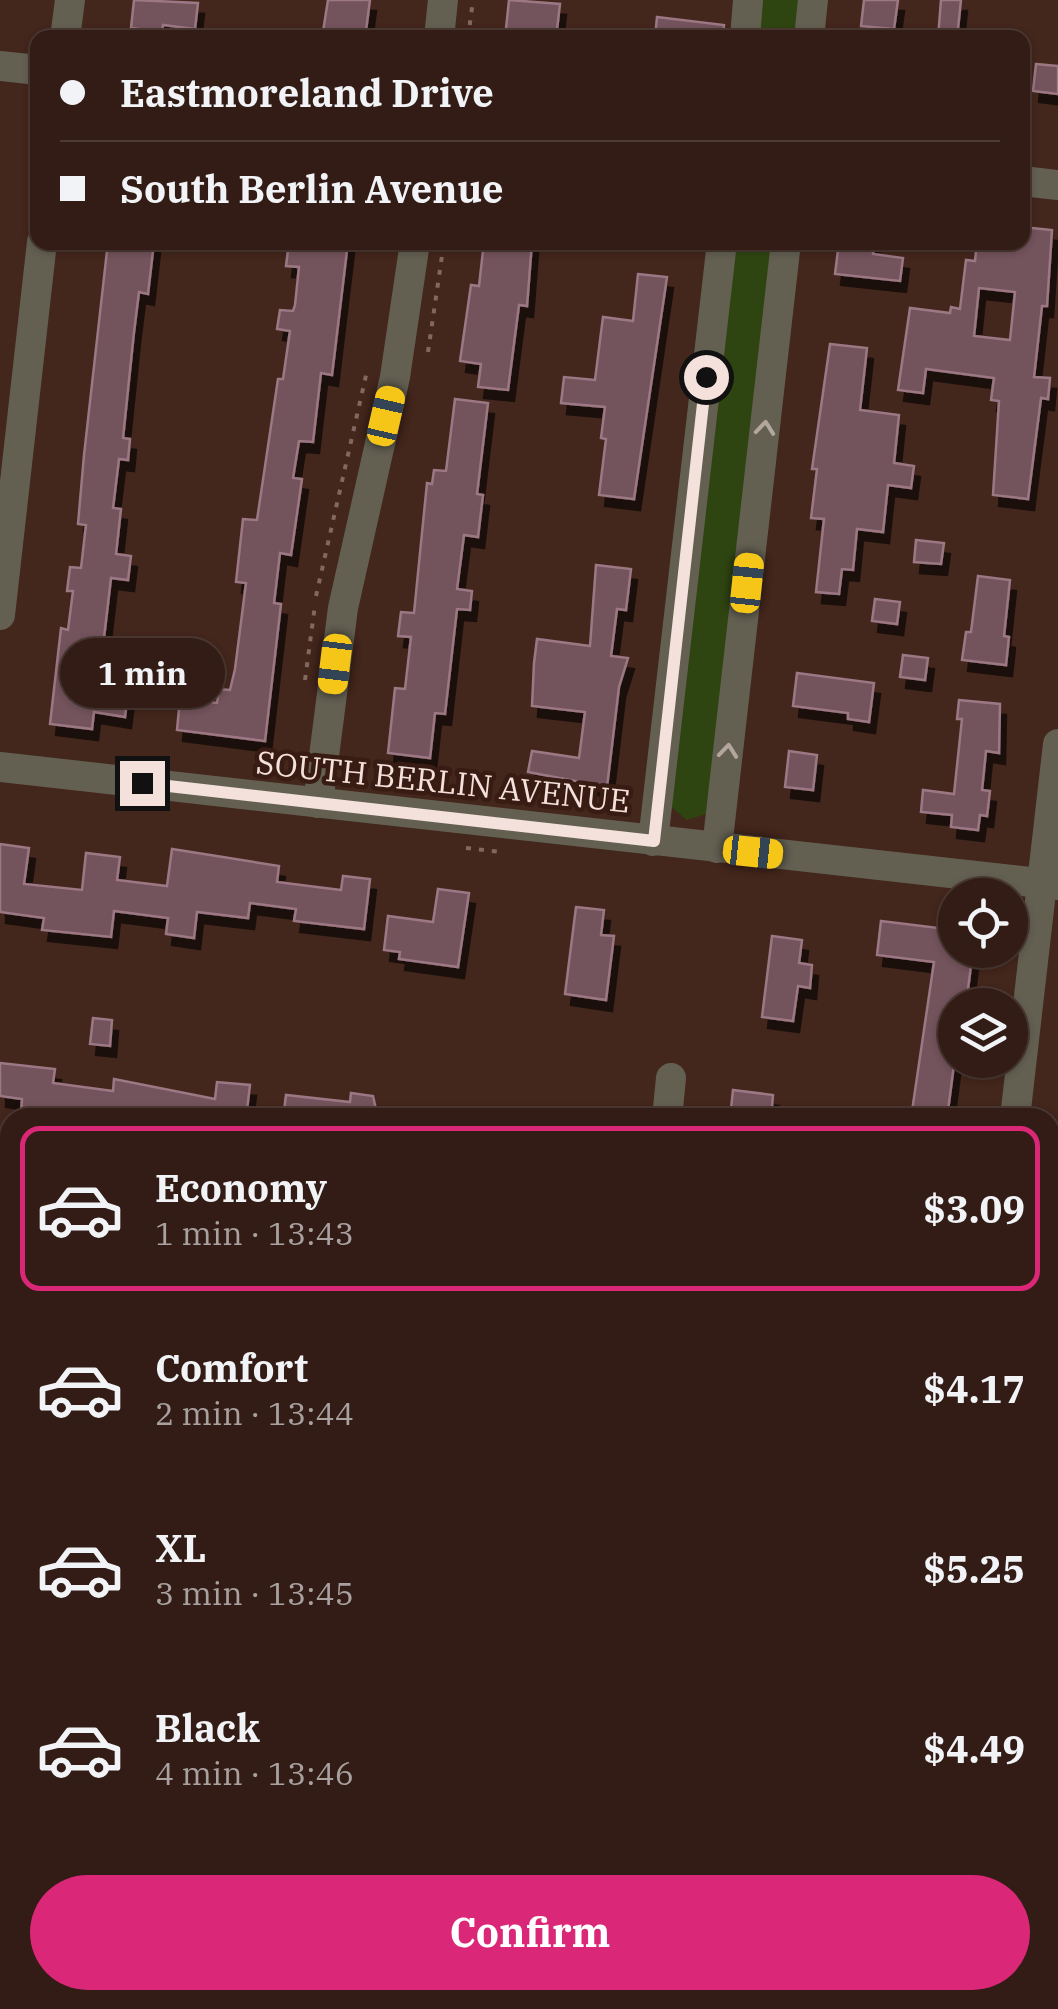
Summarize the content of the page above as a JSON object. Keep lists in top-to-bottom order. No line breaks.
{"streets":{"street":["SOUTH BERLIN AVENUE"]},"page":{"banner":["Eastmoreland Drive","South Berlin Avenue"],"bubble":"1 min","list":[{"name":"Economy","note":"1 min · 13:43","value":"$3.09"},{"name":"Comfort","note":"2 min · 13:44","value":"$4.17"},{"name":"XL","note":"3 min · 13:45","value":"$5.25"},{"name":"Black","note":"4 min · 13:46","value":"$4.49"}],"buttons":"Confirm"}}
